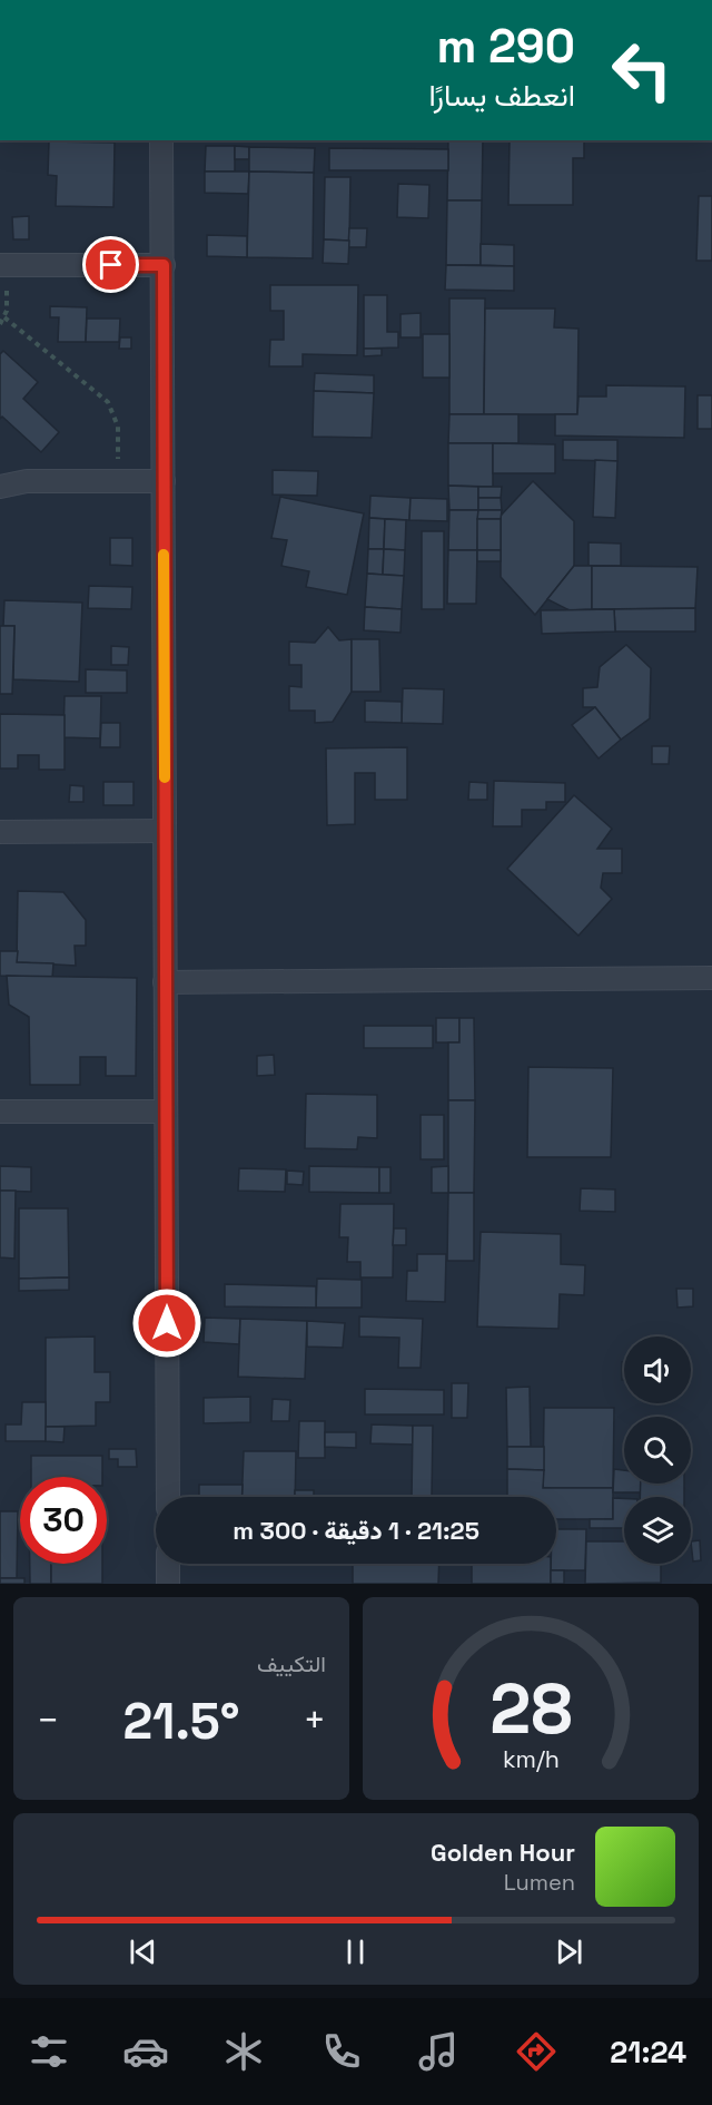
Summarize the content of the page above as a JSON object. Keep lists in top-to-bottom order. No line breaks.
{"page":{"turn":["290 m","انعطف يسارًا"],"limit":"30","trip":"21:25 · 1 دقيقة · 300 m","tile":"التكييف","heat":["−","21.5°","+"],"song":["Golden Hour","Lumen"],"tabs":"21:24","gauge":["28","km/h"]}}
